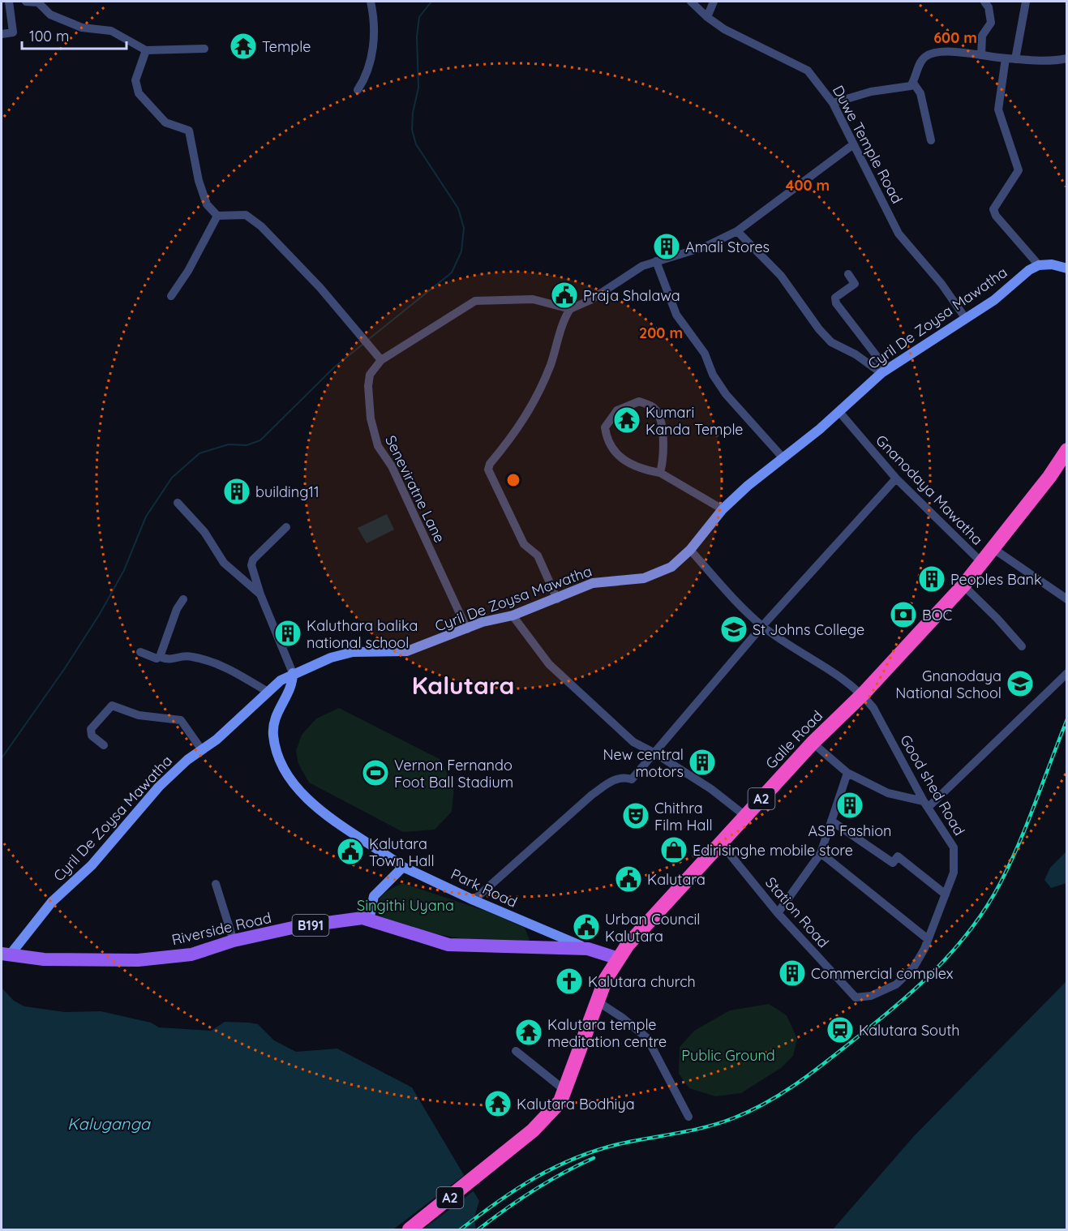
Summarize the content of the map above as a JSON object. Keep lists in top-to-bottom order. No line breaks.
{"streets":{"highway":["Galle Road","A2"],"main road":["B191","Riverside Road"],"street":["Duwe Temple Road","Cyril De Zoysa Mawatha","Seneviratne Lane","Gnanodaya Mawatha","Good shed Road","Park Road","Station Road"]},"crossings":[["Duwe Temple Road","Cyril De Zoysa Mawatha"],["Cyril De Zoysa Mawatha","Seneviratne Lane"],["Cyril De Zoysa Mawatha","Gnanodaya Mawatha"],["Cyril De Zoysa Mawatha","Good shed Road"],["Cyril De Zoysa Mawatha","Park Road"],["Cyril De Zoysa Mawatha","Riverside Road"],["Gnanodaya Mawatha","Galle Road"],["Galle Road","Good shed Road"],["Galle Road","Station Road"],["Galle Road","Riverside Road"],["Good shed Road","Station Road"],["Park Road","Riverside Road"]],"districts":["Kalutara"],"water":["Kaluganga"],"parks":["Singithi Uyana","Public Ground"],"places":{"temple":["Temple","Kumari Kanda Temple","Kalutara temple meditation centre","Kalutara Bodhiya"],"building":["Amali Stores","building11","Peoples Bank","Kaluthara balika national school","New central motors","ASB Fashion","Commercial complex"],"public building":["Praja Shalawa","Kalutara Town Hall","Kalutara","Urban Council Kalutara"],"bank":["BOC"],"school or university":["St Johns College","Gnanodaya National School"],"sports":["Vernon Fernando Foot Ball Stadium"],"theatre":["Chithra Film Hall"],"shop":["Edirisinghe mobile store"],"church":["Kalutara church"],"station":["Kalutara South"]},"scale_bar":"100 m","rings":["600 m","400 m","200 m"]}
